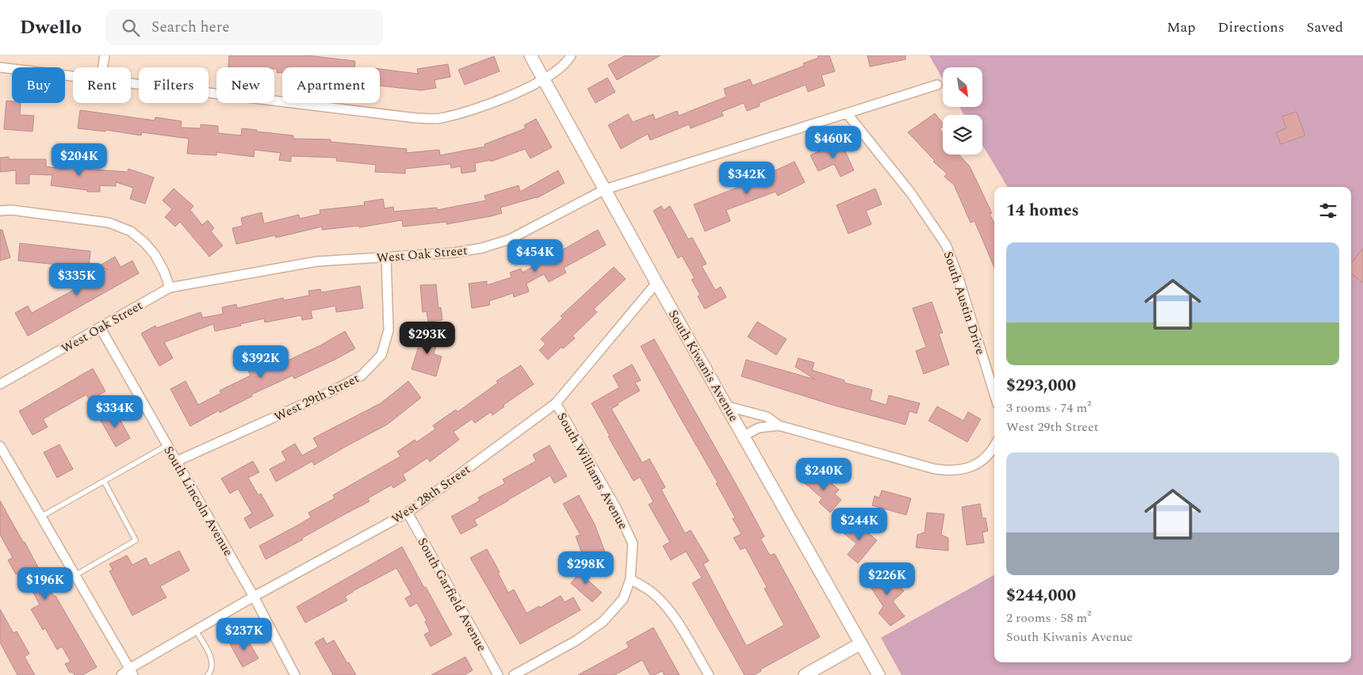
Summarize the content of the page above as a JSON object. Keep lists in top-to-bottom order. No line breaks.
{"streets":{"main road":["South Kiwanis Avenue"],"street":["West Oak Street","South Austin Drive","West 29th Street","South Williams Avenue","West 28th Street","South Lincoln Avenue","South Garfield Avenue"]},"crossings":[["West Oak Street","South Austin Drive"],["West Oak Street","South Kiwanis Avenue"],["West Oak Street","West 29th Street"],["West Oak Street","South Lincoln Avenue"],["South Kiwanis Avenue","West 28th Street"],["West 29th Street","South Lincoln Avenue"],["South Williams Avenue","West 28th Street"],["West 28th Street","South Lincoln Avenue"],["West 28th Street","South Garfield Avenue"]],"north":"bottom right","page":{"header":"Dwello","search":"Search here","nav":["Map","Directions","Saved"],"chip":["Buy","Rent","Filters","New","Apartment"],"price":["$460K","$204K","$342K","$454K","$335K","$293K","$392K","$334K","$240K","$244K","$298K","$226K","$196K","$237K"],"heading":"14 homes","list":[{"name":"$293,000","note":"3 rooms · 74 m² · West 29th Street"},{"name":"$244,000","note":"2 rooms · 58 m² · South Kiwanis Avenue"}]}}
